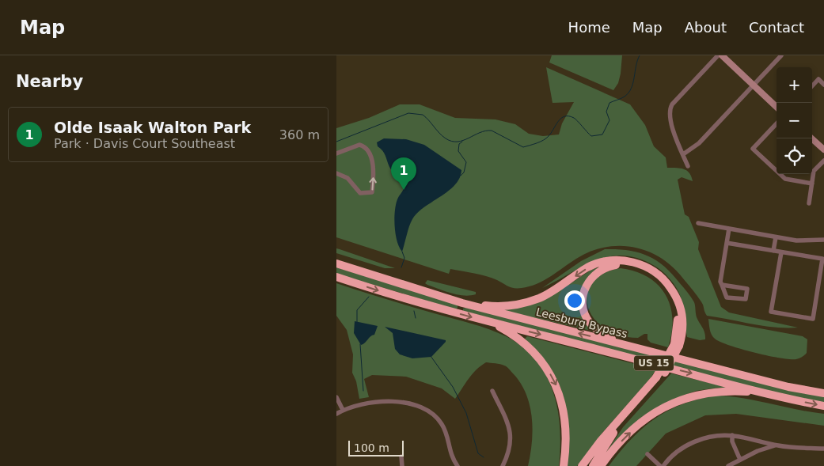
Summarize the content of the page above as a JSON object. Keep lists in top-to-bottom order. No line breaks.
{"streets":{"highway":["Leesburg Bypass","US 15"]},"scale_bar":"100 m","page":{"header":"Map","nav":["Home","Map","About","Contact"],"heading":"Nearby","map_buttons":["+","−"],"list":[{"mark":"1","name":"Olde Isaak Walton Park","note":"Park · Davis Court Southeast","value":"360 m"}],"pins":"1","scale":"100 m"}}
